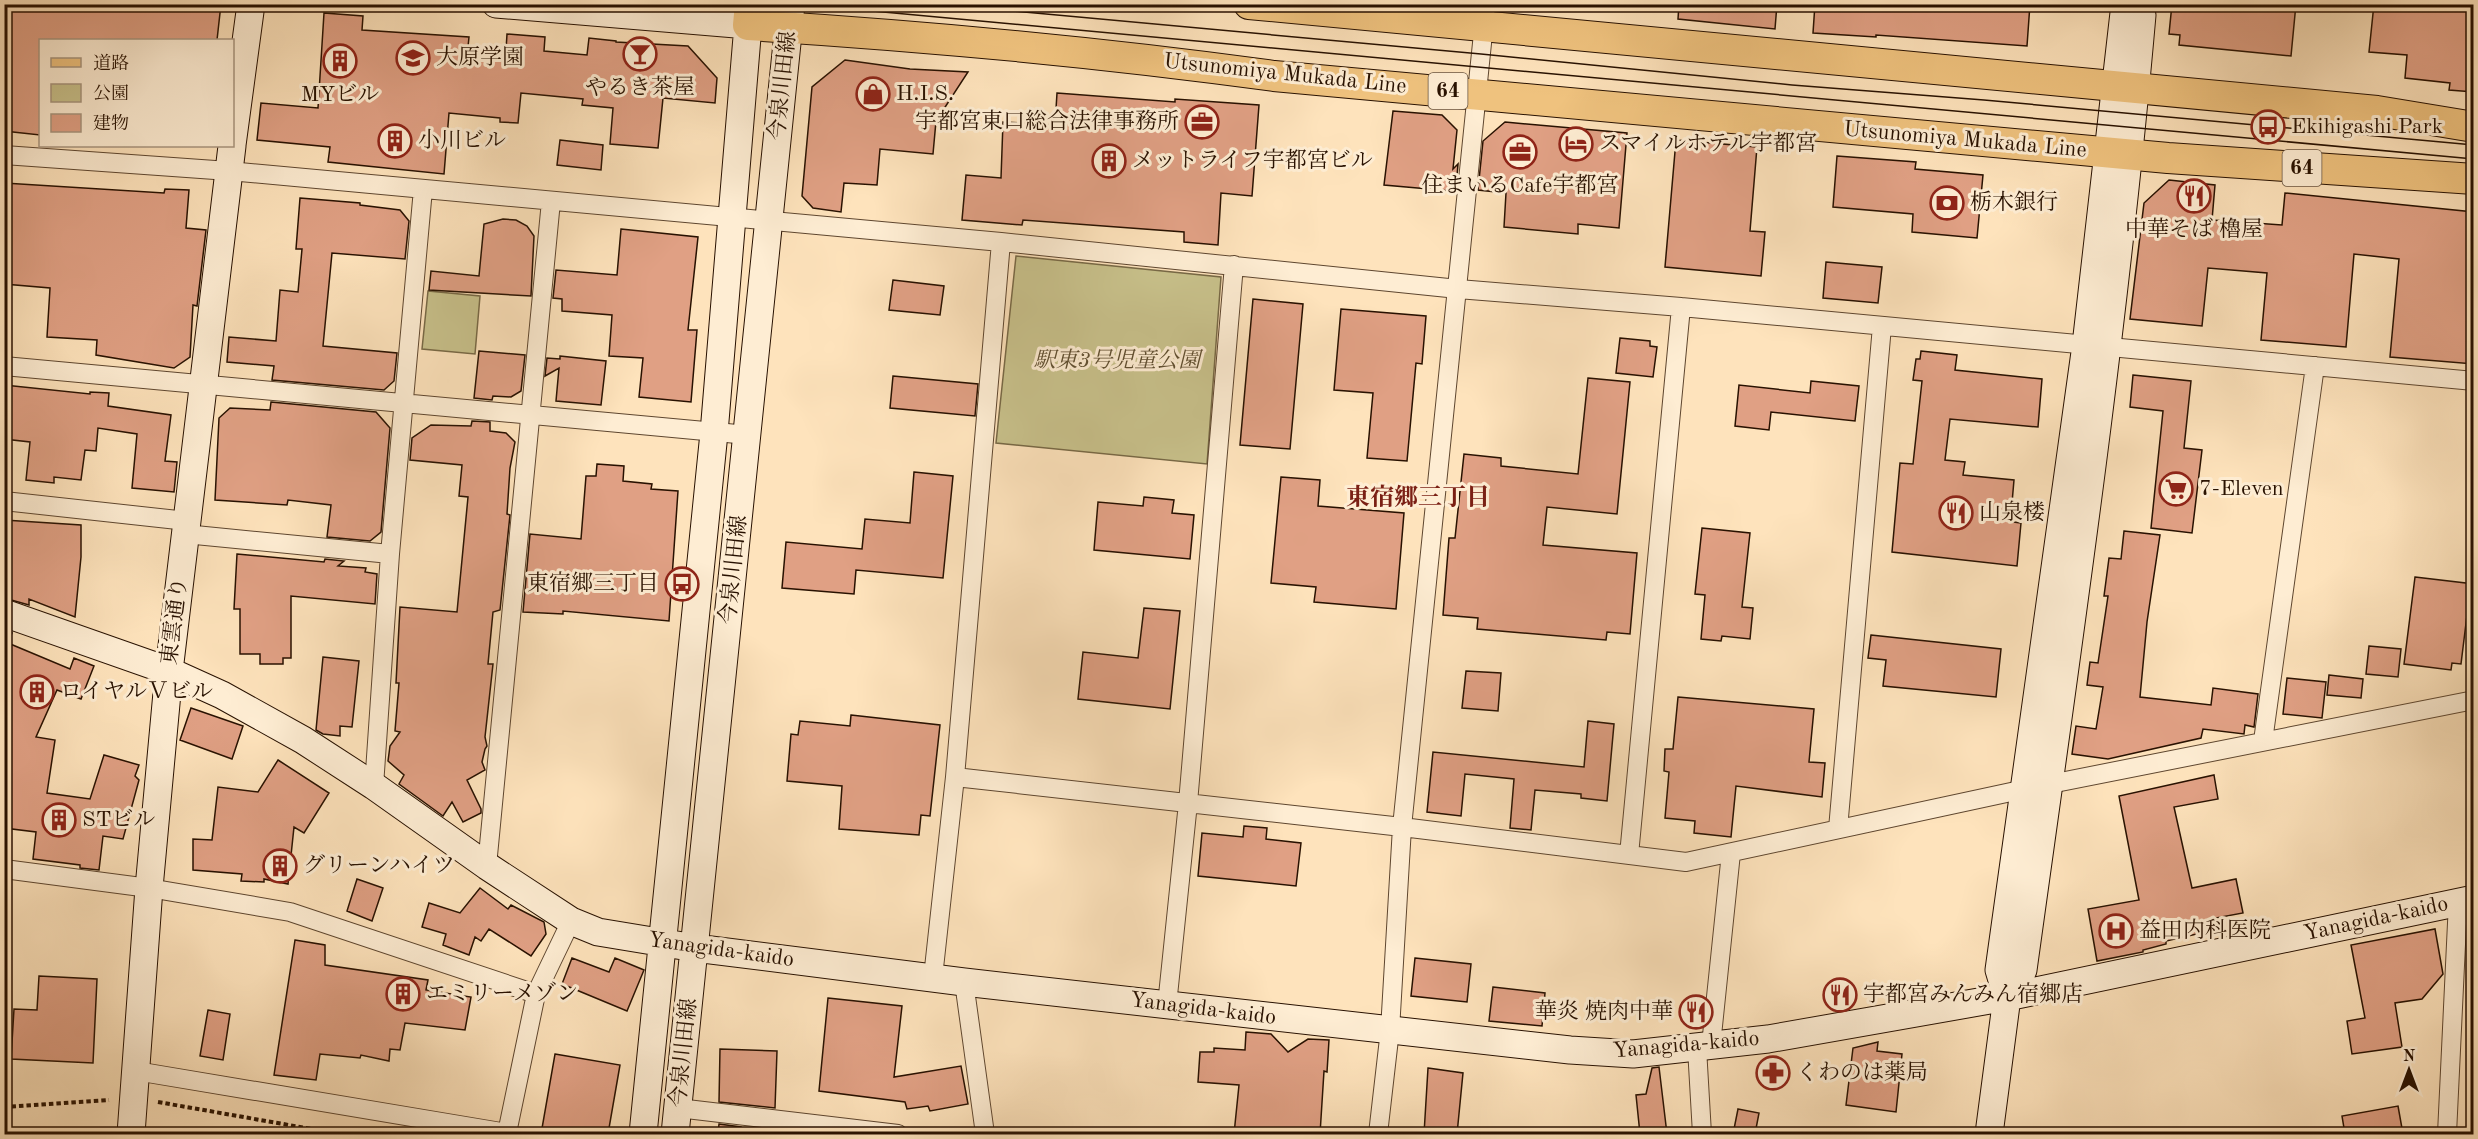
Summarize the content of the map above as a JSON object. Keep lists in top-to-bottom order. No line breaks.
{"streets":{"main road":["Utsunomiya Mukada Line","64"],"street":["今泉川田線","東雲通り","Yanagida-kaido"]},"crossings":[["Utsunomiya Mukada Line","今泉川田線"],["今泉川田線","Yanagida-kaido"],["東雲通り","Yanagida-kaido"]],"districts":["東宿郷三丁目"],"parks":["駅東3号児童公園"],"places":{"bar":["やるき茶屋"],"school or university":["大原学園"],"building":["MYビル","小川ビル","メットライフ宇都宮ビル","ロイヤルＶビル","STビル","グリーンハイツ","エミリーメゾン"],"shop":["H.I.S."],"office":["宇都宮東口総合法律事務所","住まいるCafe宇都宮"],"bus stop":["Ekihigashi Park","東宿郷三丁目"],"hotel":["スマイルホテル宇都宮"],"restaurant":["中華そば 櫓屋","山泉楼","宇都宮みんみん宿郷店","華炎 焼肉中華"],"bank":["栃木銀行"],"supermarket":["7-Eleven"],"hospital":["益田内科医院"],"pharmacy":["くわのは薬局"]},"legend":["道路","公園","建物"],"north":"top"}
